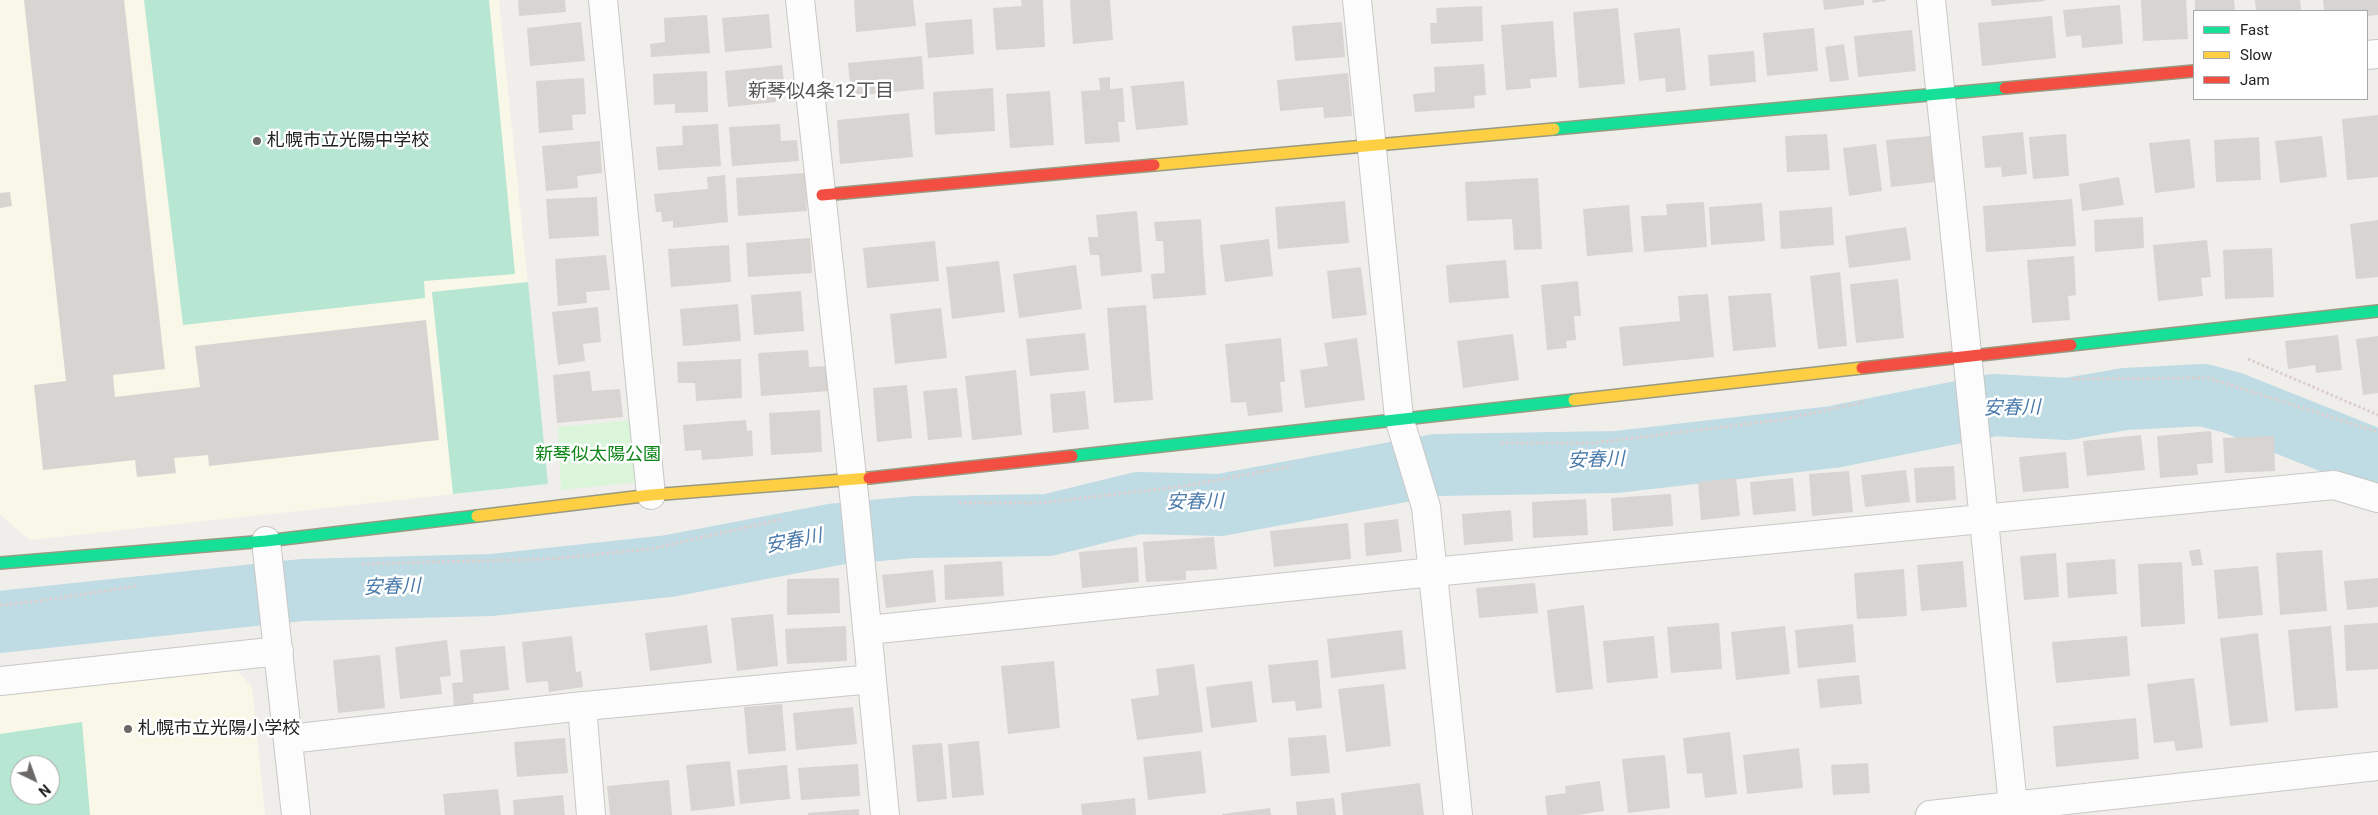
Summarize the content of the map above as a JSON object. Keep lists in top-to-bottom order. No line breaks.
{"districts":["新琴似4条12丁目"],"water":["安春川"],"parks":["新琴似太陽公園"],"places":["札幌市立光陽中学校","札幌市立光陽小学校"],"legend":["Fast","Slow","Jam"],"north":"bottom right"}
